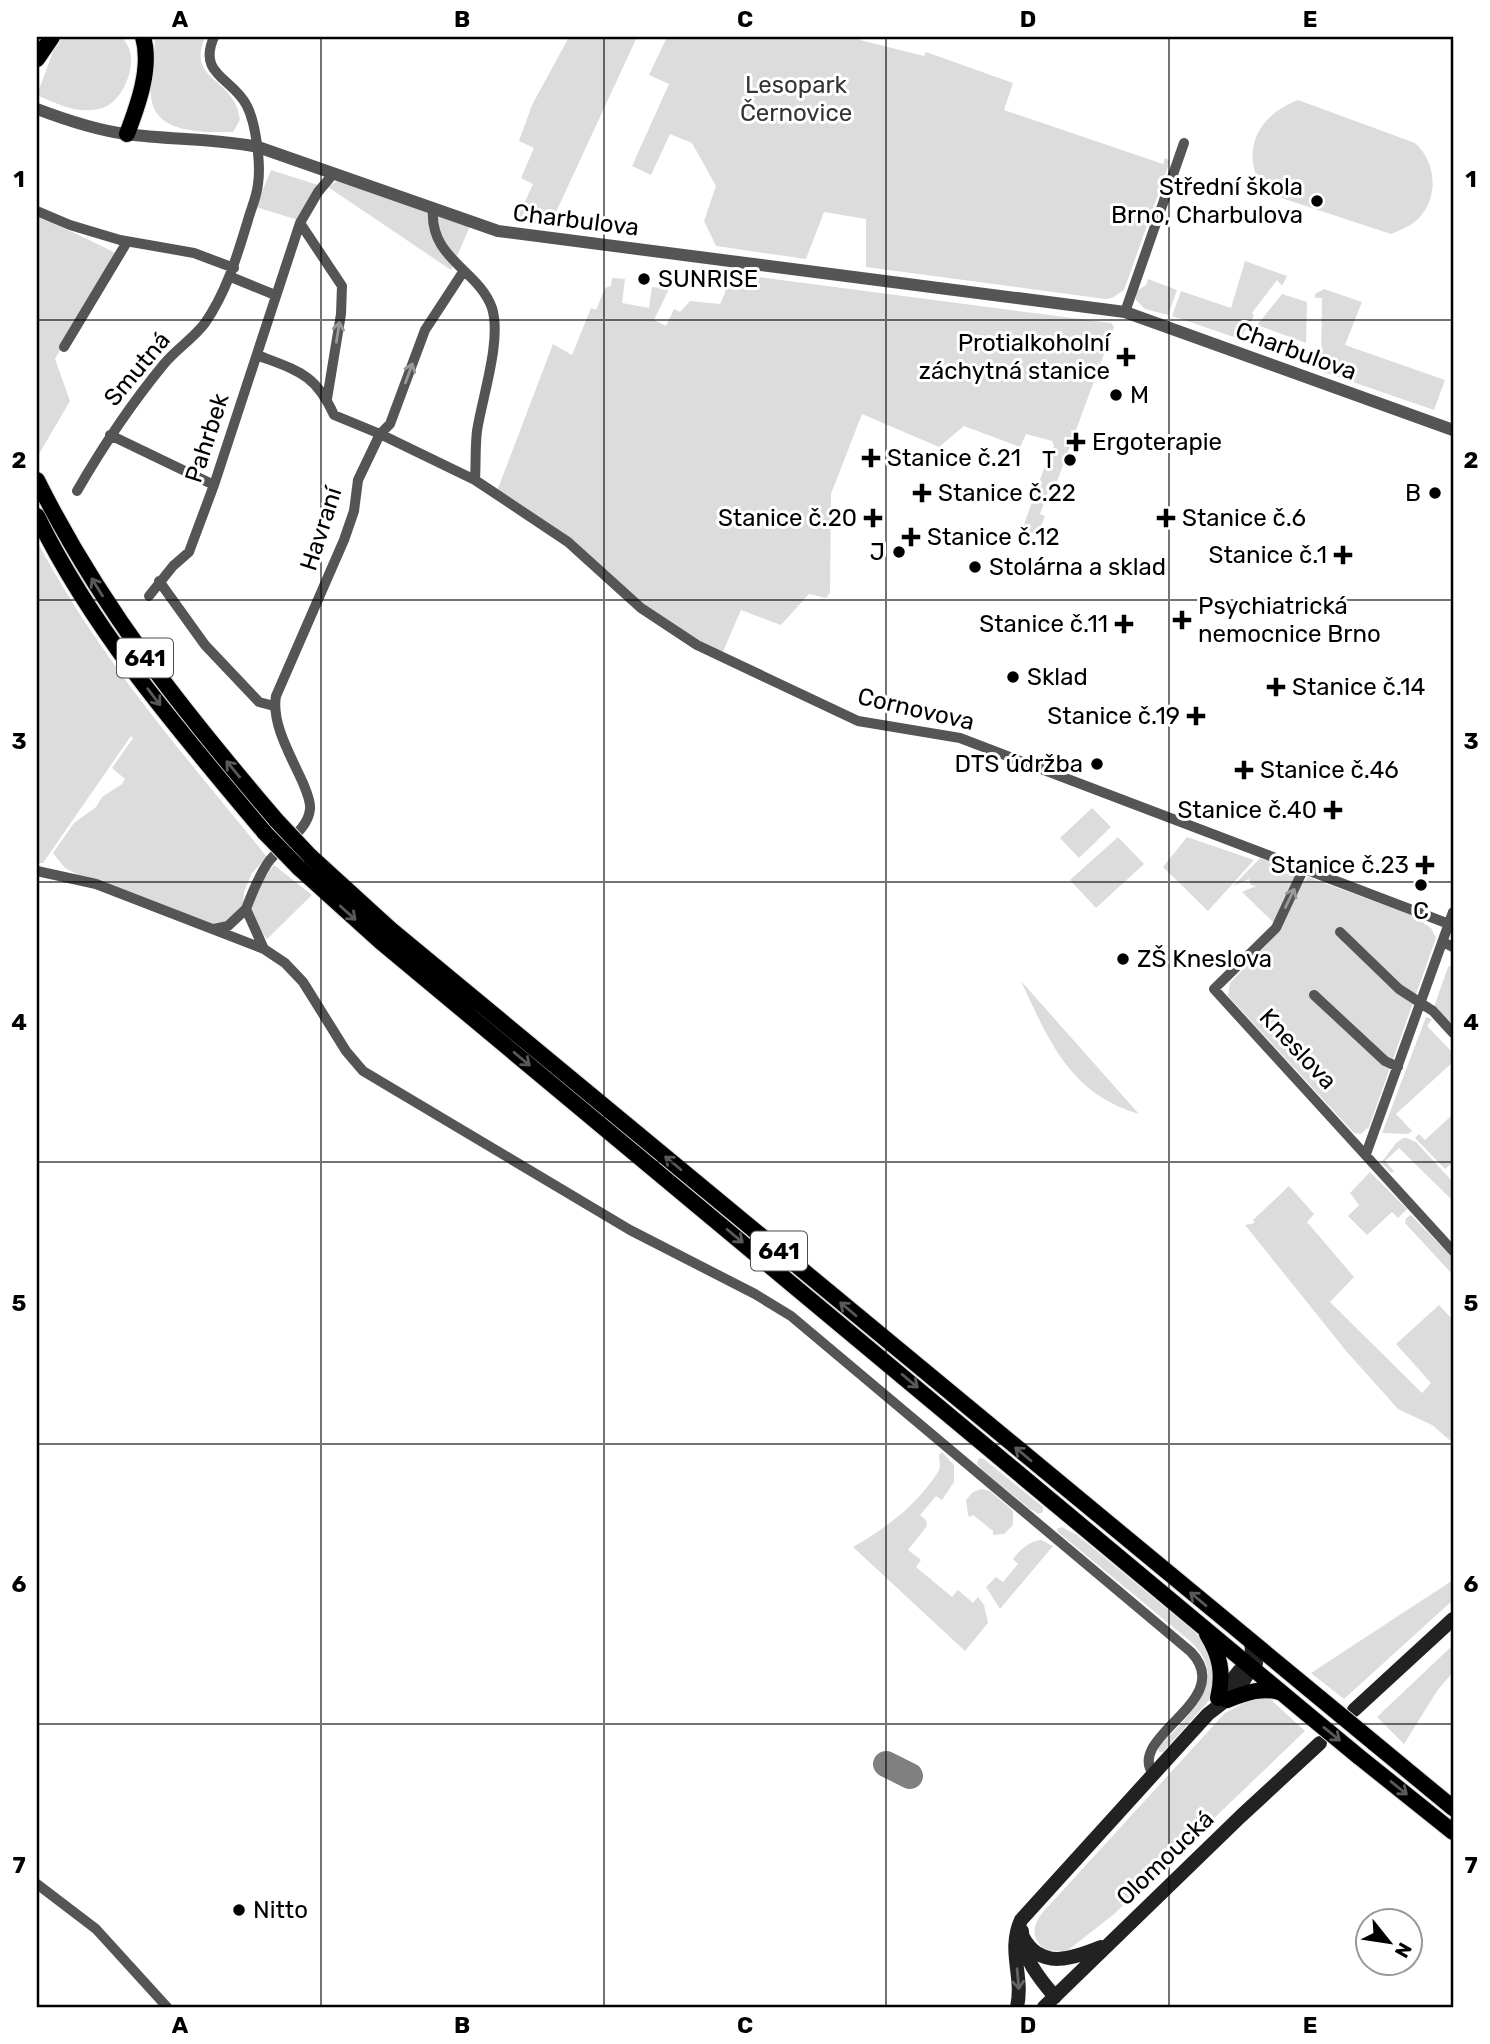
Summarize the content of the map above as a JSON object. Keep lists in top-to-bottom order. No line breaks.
{"streets":{"highway":["641"],"main road":["Olomoucká"],"street":["Charbulova","Smutná","Pahrbek","Havraní","Cornovova","Kneslova"]},"crossings":[["Charbulova","Smutná"],["Charbulova","Pahrbek"],["Havraní","Cornovova"],["Cornovova","Kneslova"]],"one_way":["Havraní"],"parks":["Lesopark Černovice"],"places":{"other":["Střední škola Brno, Charbulova","SUNRISE","M","T","B","J","Stolárna a sklad","Sklad","DTS údržba","C","ZŠ Kneslova","Nitto"],"health":["Protialkoholní záchytná stanice","Ergoterapie","Stanice č.21","Stanice č.22","Stanice č.20","Stanice č.6","Stanice č.12","Stanice č.1","Psychiatrická nemocnice Brno","Stanice č.11","Stanice č.14","Stanice č.19","Stanice č.46","Stanice č.40","Stanice č.23"]},"north":"bottom right","grid":{"columns":["A","B","C","D","E"],"rows":["1","2","3","4","5","6","7"]}}
